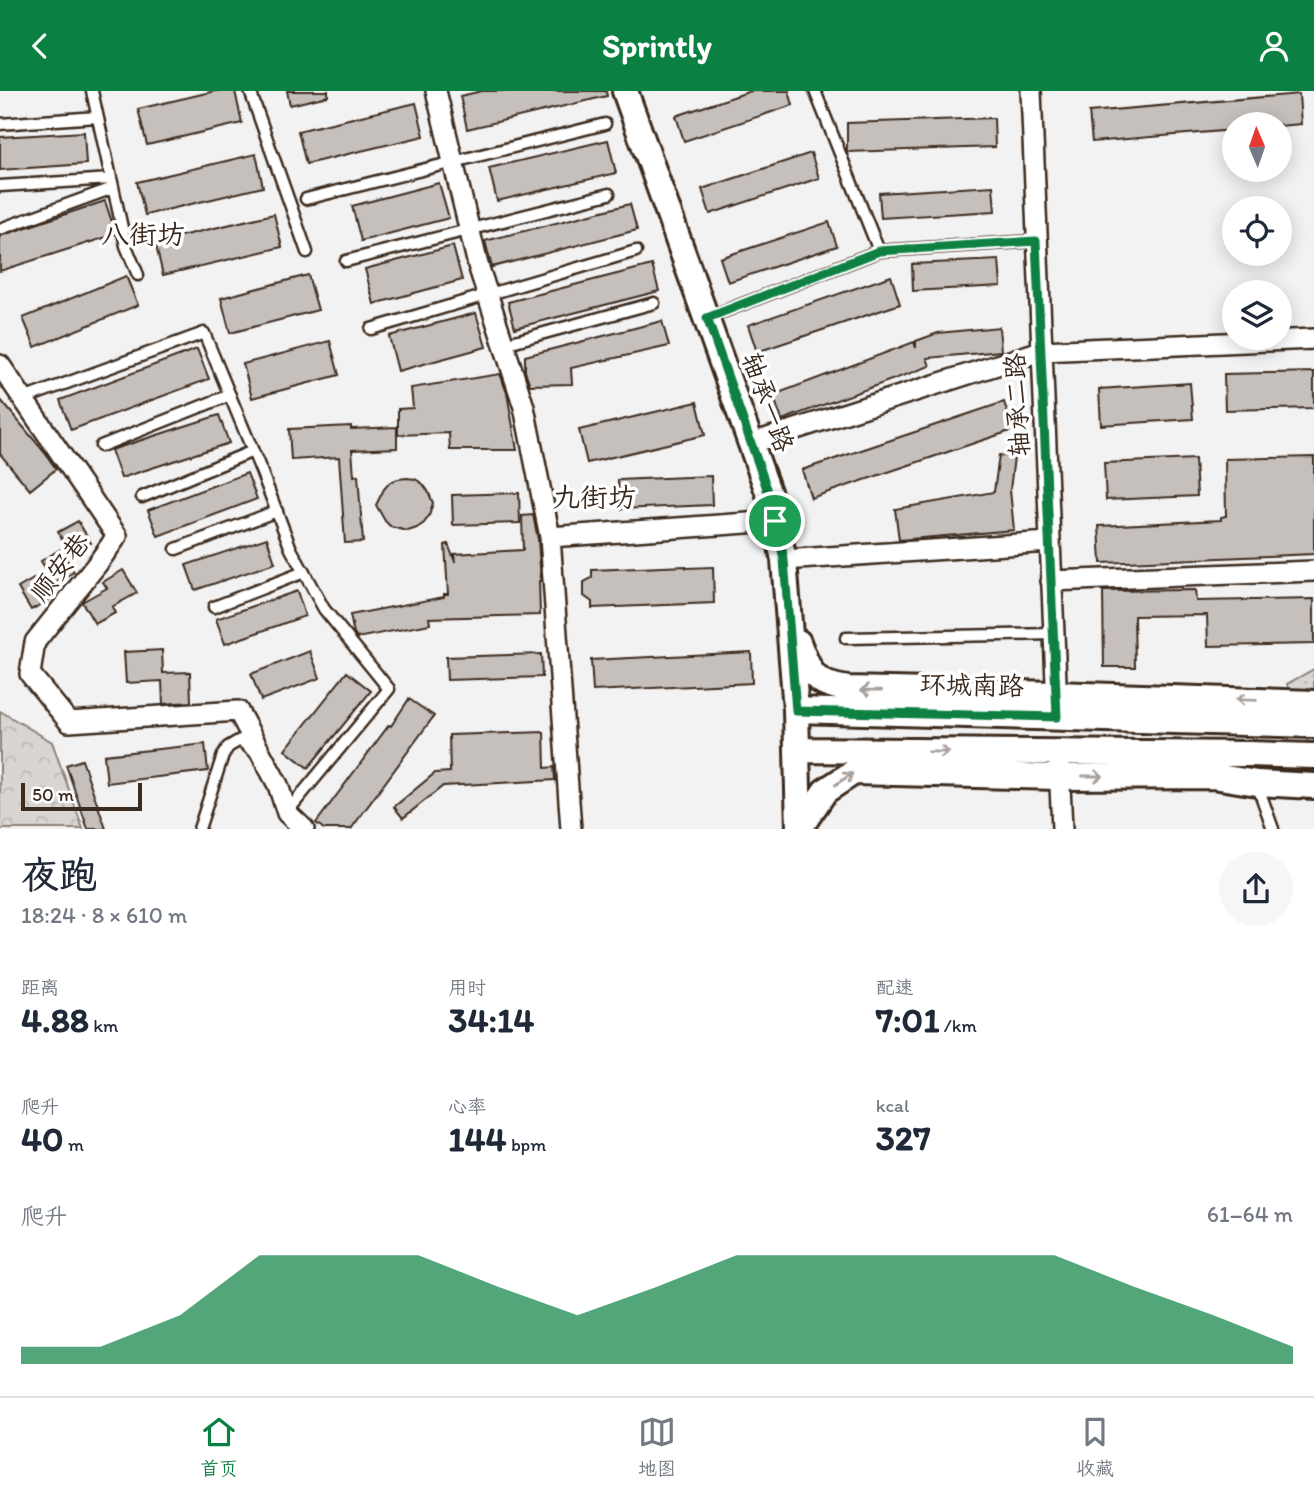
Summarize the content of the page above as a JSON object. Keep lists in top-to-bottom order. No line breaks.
{"streets":{"street":["轴承一路","轴承二路","顺安巷","环城南路"]},"crossings":[["轴承一路","环城南路"],["轴承二路","环城南路"]],"districts":["八街坊","九街坊"],"scale_bar":"50 m","north":"top","page":{"header":"Sprintly","scale":"50 m","heading":["夜跑","18:24 · 8 × 610 m"],"stats":[["距离","4.88 km"],["用时","34:14"],["配速","7:01 /km"],["爬升","40 m"],["心率","144 bpm"],["kcal","327"]],"chart":["爬升","61–64 m"],"tabs":["首页","地图","收藏"]}}
